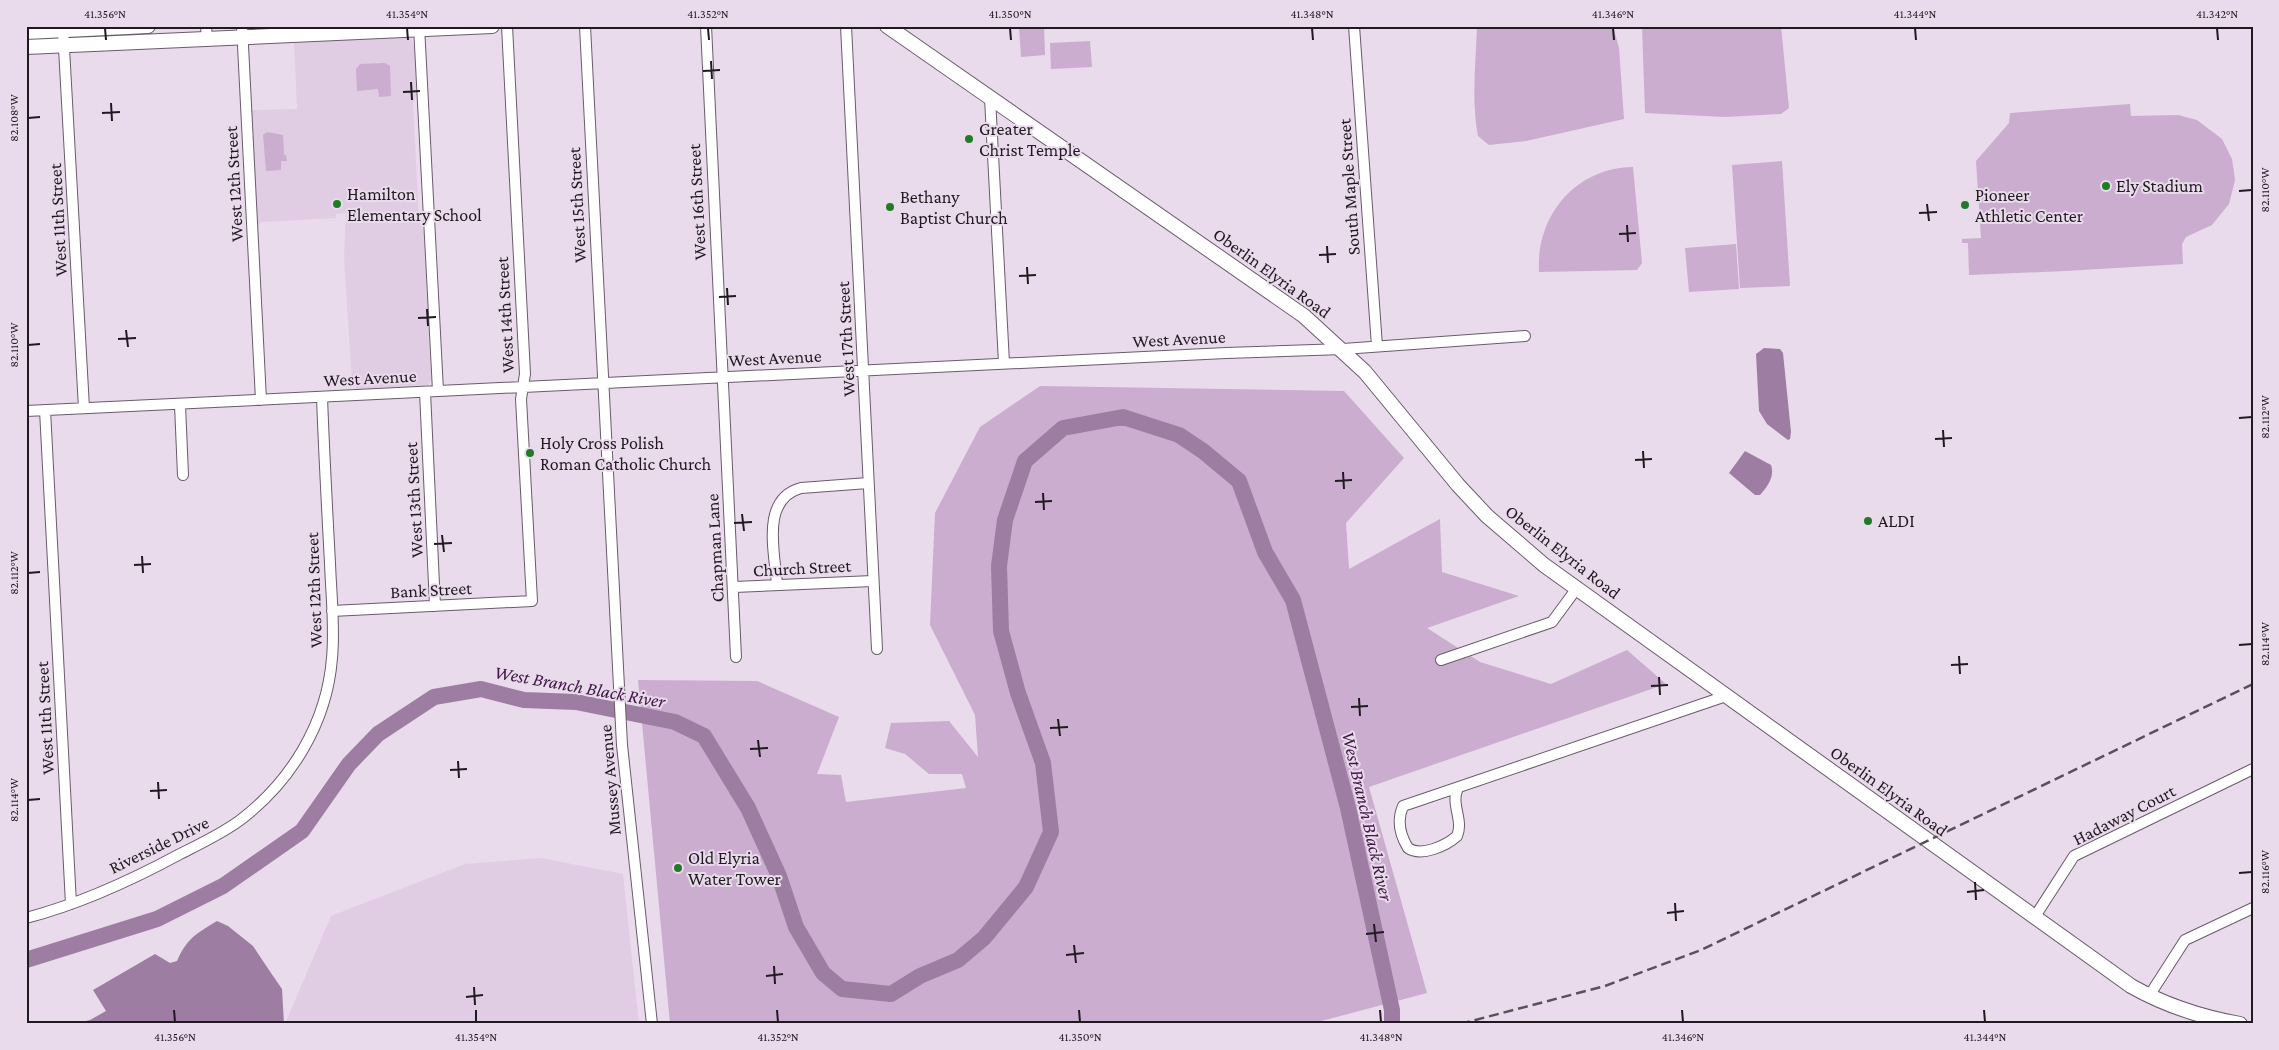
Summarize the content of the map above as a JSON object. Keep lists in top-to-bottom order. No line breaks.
{"streets":{"main road":["Oberlin Elyria Road"],"street":["West 12th Street","South Maple Street","West 16th Street","West 15th Street","West 11th Street","West 14th Street","West 17th Street","West Avenue","West 13th Street","Chapman Lane","Church Street","Bank Street","Mussey Avenue","Hadaway Court","Riverside Drive"]},"crossings":[["West 12th Street","West Avenue"],["West 12th Street","Bank Street"],["West 12th Street","Riverside Drive"],["South Maple Street","West Avenue"],["West 16th Street","West Avenue"],["West 16th Street","Chapman Lane"],["West 15th Street","West Avenue"],["West 15th Street","Mussey Avenue"],["West 11th Street","West Avenue"],["West 11th Street","Riverside Drive"],["Oberlin Elyria Road","West Avenue"],["Oberlin Elyria Road","Hadaway Court"],["West 14th Street","West Avenue"],["West 14th Street","Bank Street"],["West 17th Street","West Avenue"],["West 17th Street","Church Street"],["West Avenue","West 13th Street"],["West Avenue","Chapman Lane"],["West Avenue","Mussey Avenue"],["West 13th Street","Bank Street"],["Chapman Lane","Church Street"]],"water":["West Branch Black River"],"places":["Greater Christ Temple","Ely Stadium","Hamilton Elementary School","Pioneer Athletic Center","Bethany Baptist Church","Holy Cross Polish Roman Catholic Church","ALDI","Old Elyria Water Tower"],"coordinates":["41.356°N","41.354°N","41.352°N","41.350°N","41.348°N","41.346°N","41.344°N","41.342°N","82.108°W","82.110°W","82.112°W","82.114°W","82.116°W"]}
